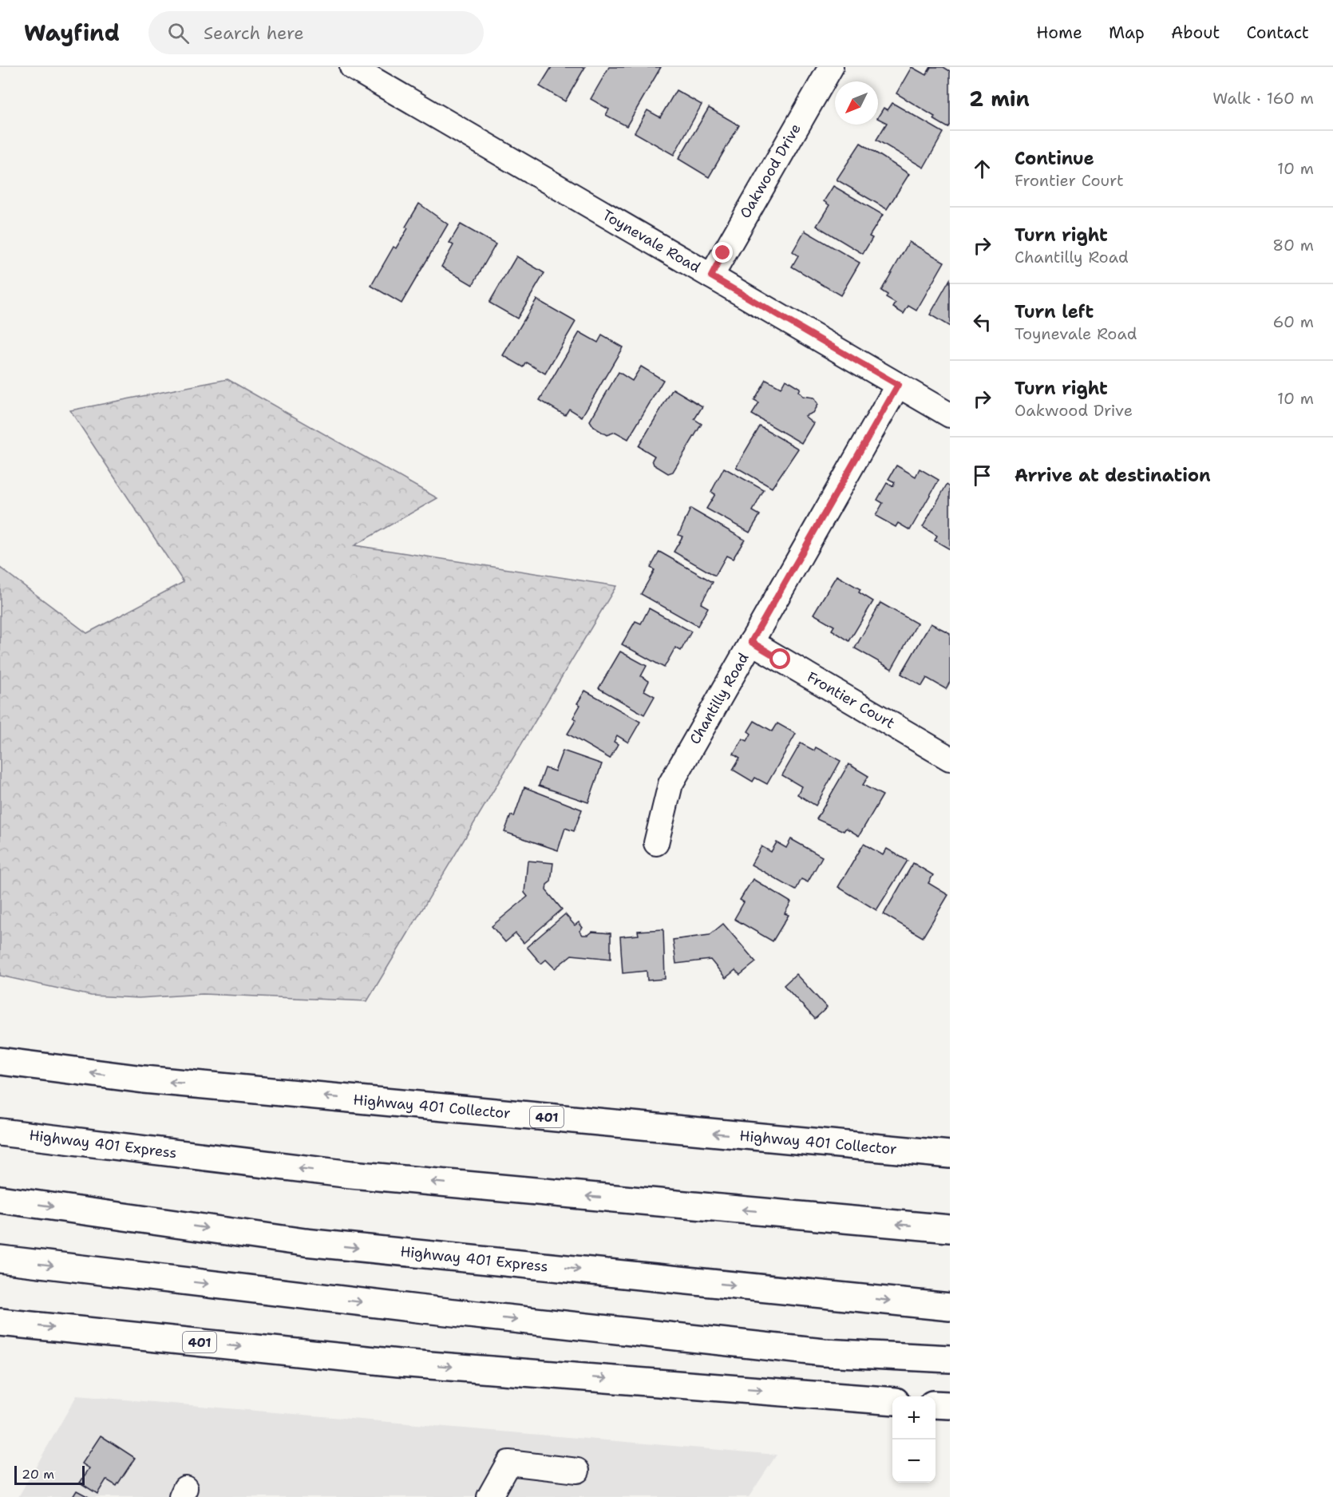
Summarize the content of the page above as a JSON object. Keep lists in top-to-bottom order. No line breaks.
{"streets":{"highway":["Highway 401 Collector","401","Highway 401 Express"],"street":["Oakwood Drive","Toynevale Road","Chantilly Road","Frontier Court"]},"crossings":[["Oakwood Drive","Toynevale Road"],["Toynevale Road","Chantilly Road"],["Chantilly Road","Frontier Court"]],"scale_bar":"20 m","north":"bottom left","page":{"header":"Wayfind","search":"Search here","nav":["Home","Map","About","Contact"],"heading":["2 min","Walk · 160 m"],"list":[["Continue","Frontier Court","10 m"],["Turn right","Chantilly Road","80 m"],["Turn left","Toynevale Road","60 m"],["Turn right","Oakwood Drive","10 m"],"Arrive at destination"],"map_buttons":["+","−"],"scale":"20 m"}}
